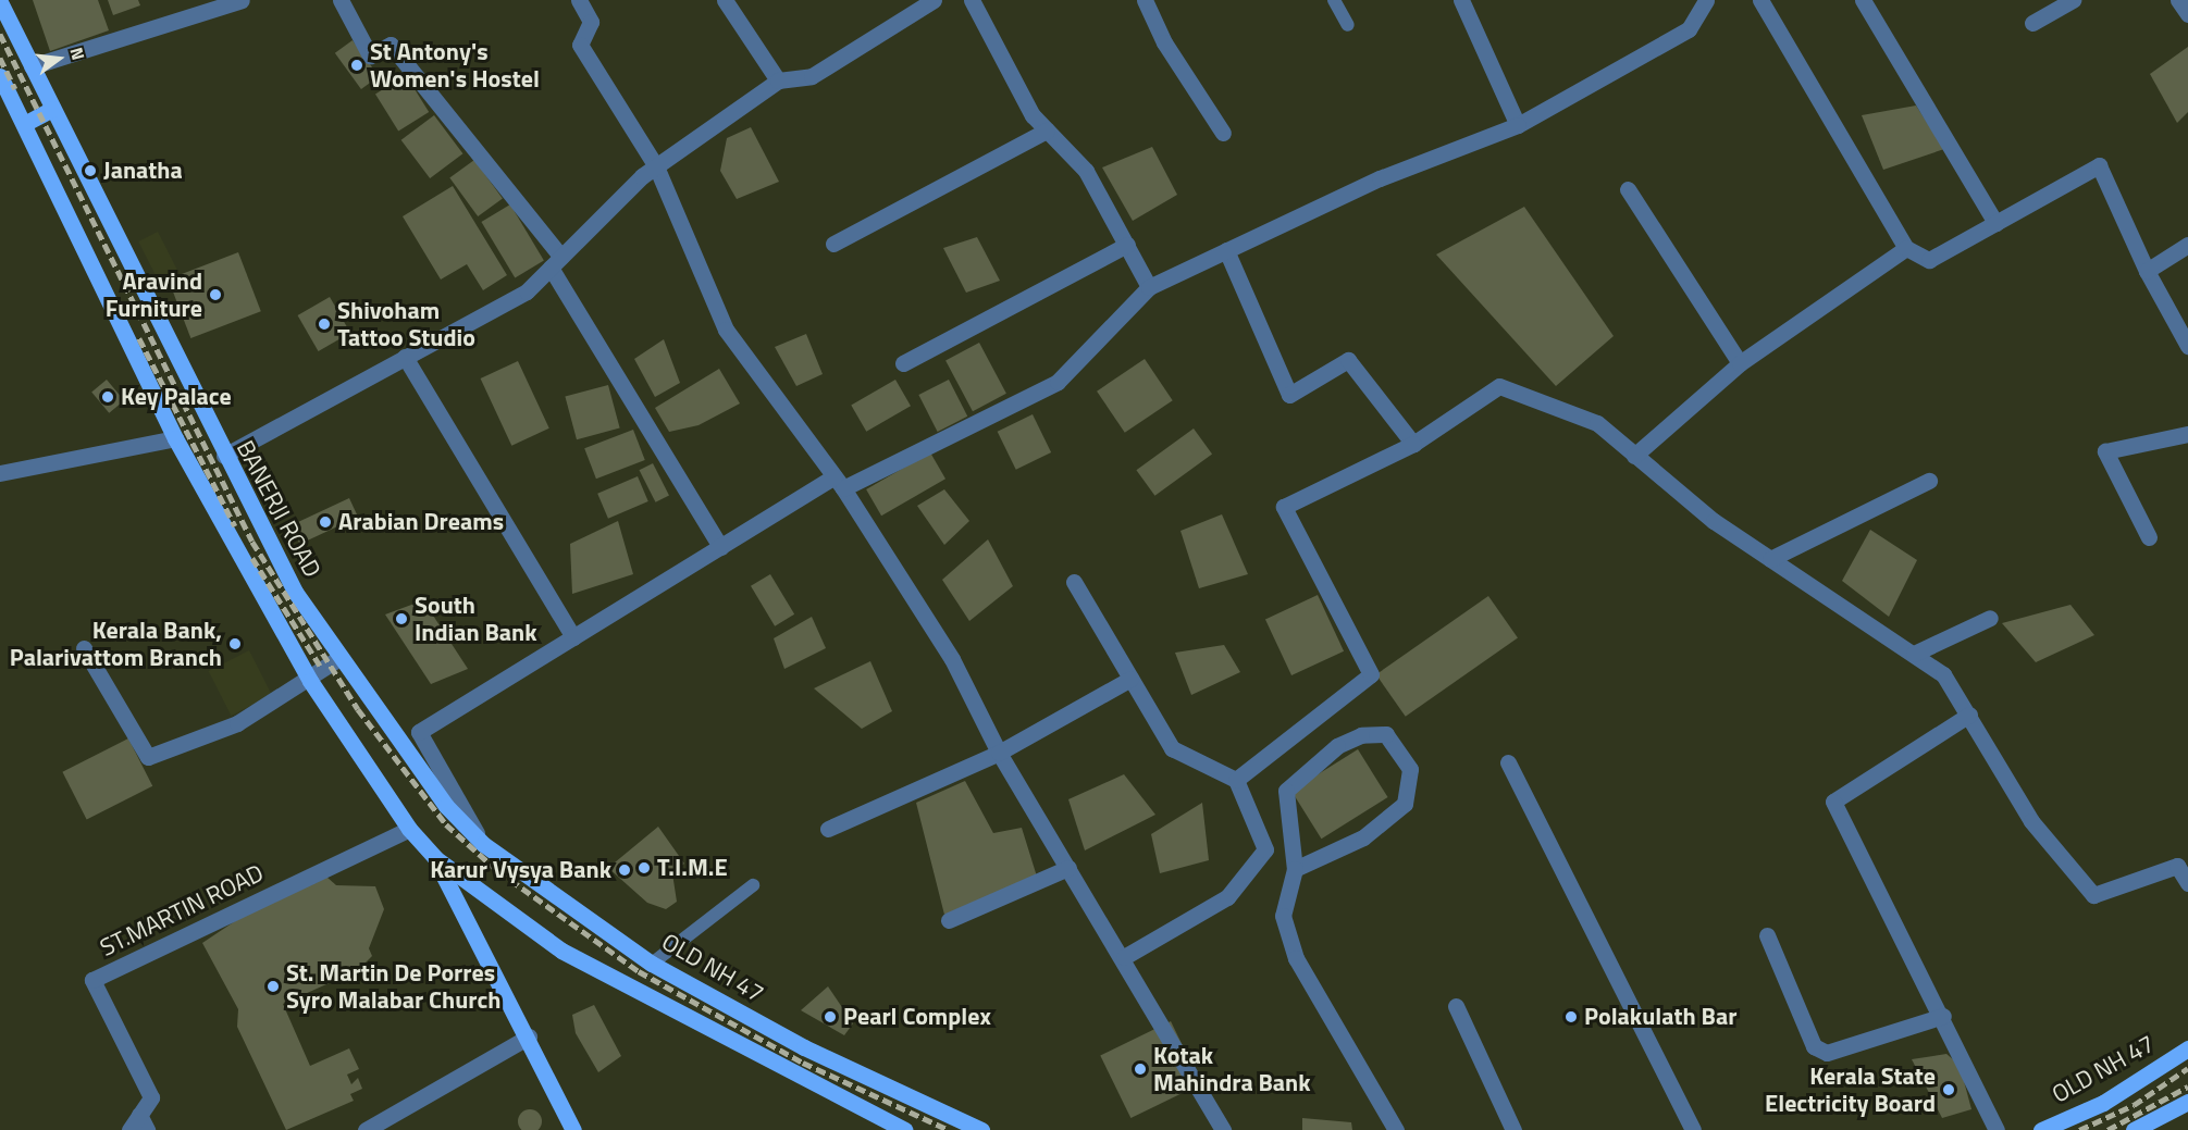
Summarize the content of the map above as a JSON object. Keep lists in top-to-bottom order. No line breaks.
{"streets":{"main road":["BANERJI ROAD","OLD NH 47"],"street":["ST.MARTIN ROAD"]},"crossings":[["BANERJI ROAD","OLD NH 47"]],"places":["St Antony's Women's Hostel","Janatha","Aravind Furniture","Shivoham Tattoo Studio","Key Palace","Arabian Dreams","South Indian Bank","Kerala Bank, Palarivattom Branch","T.I.M.E","Karur Vysya Bank","St. Martin De Porres Syro Malabar Church","Pearl Complex","Polakulath Bar","Kotak Mahindra Bank","Kerala State Electricity Board"],"north":"right"}
